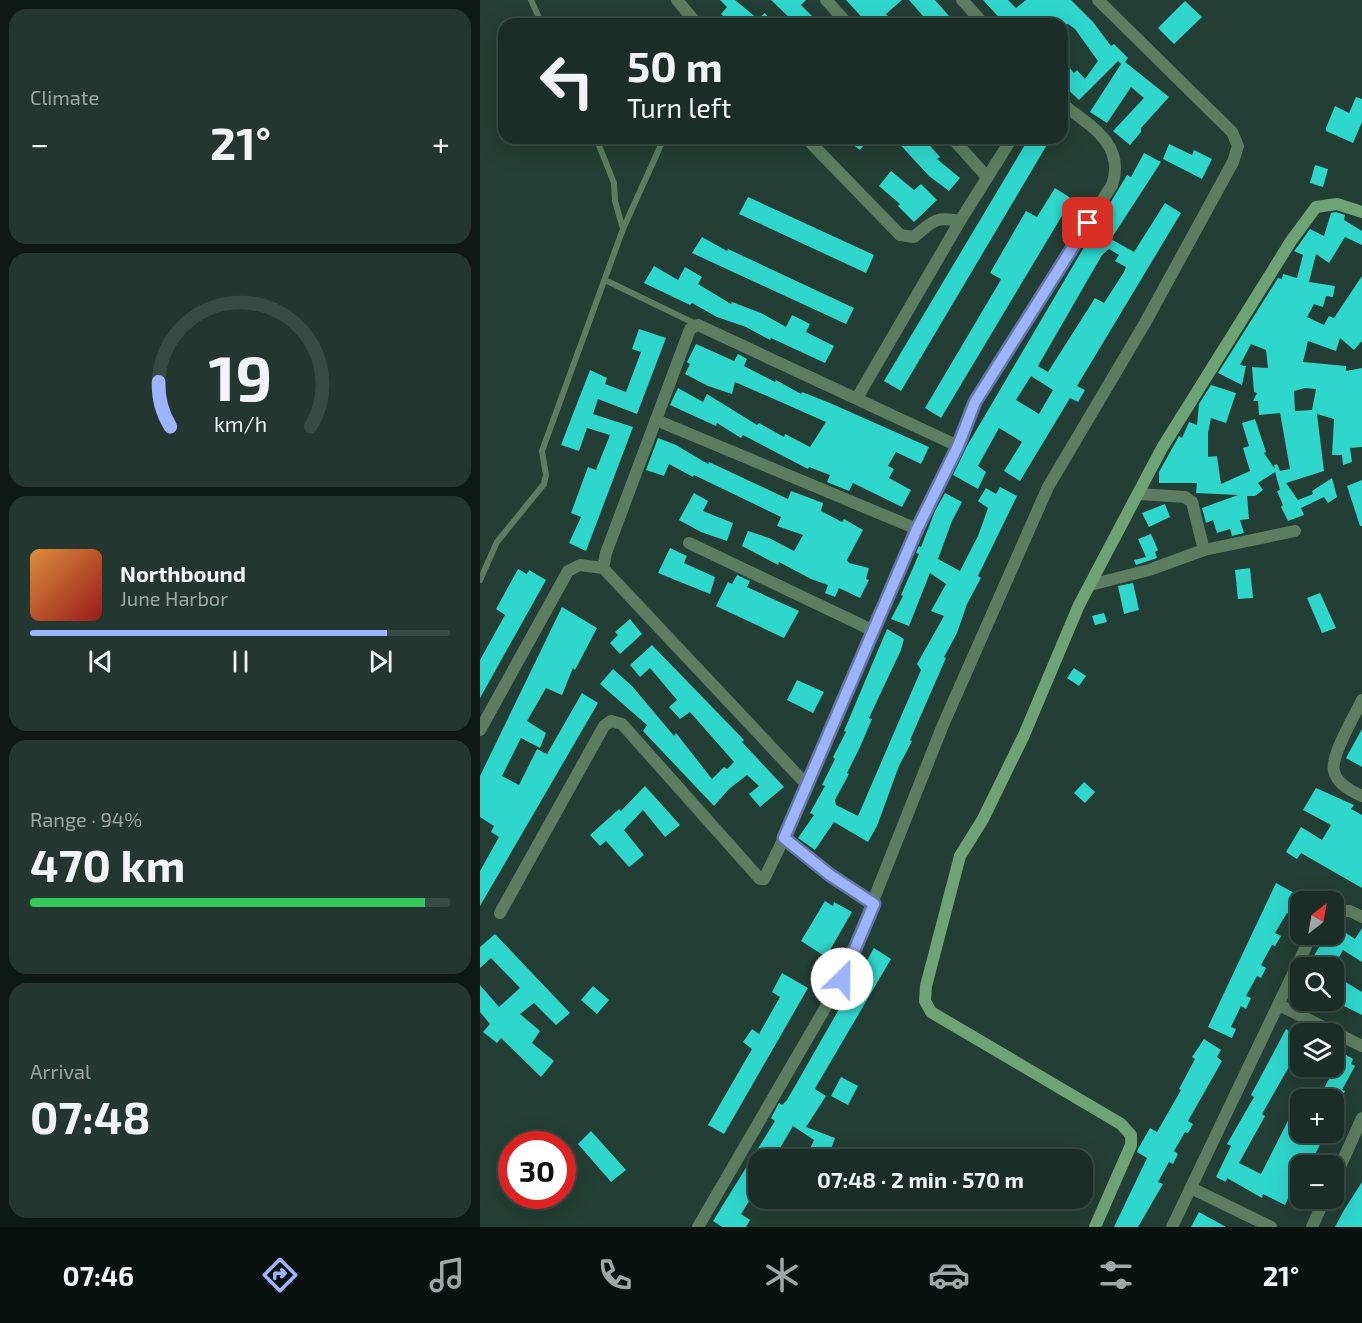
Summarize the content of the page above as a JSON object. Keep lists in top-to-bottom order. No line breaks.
{"north":"top right","page":{"tile":["Climate",["Range · 94%","470 km"],["Arrival","07:48"]],"turn":["50 m","Turn left"],"heat":["−","21°","+"],"song":["Northbound","June Harbor"],"map_buttons":["+","−"],"limit":"30","trip":"07:48 · 2 min · 570 m","tabs":["07:46","21°"],"gauge":["19","km/h"]}}
